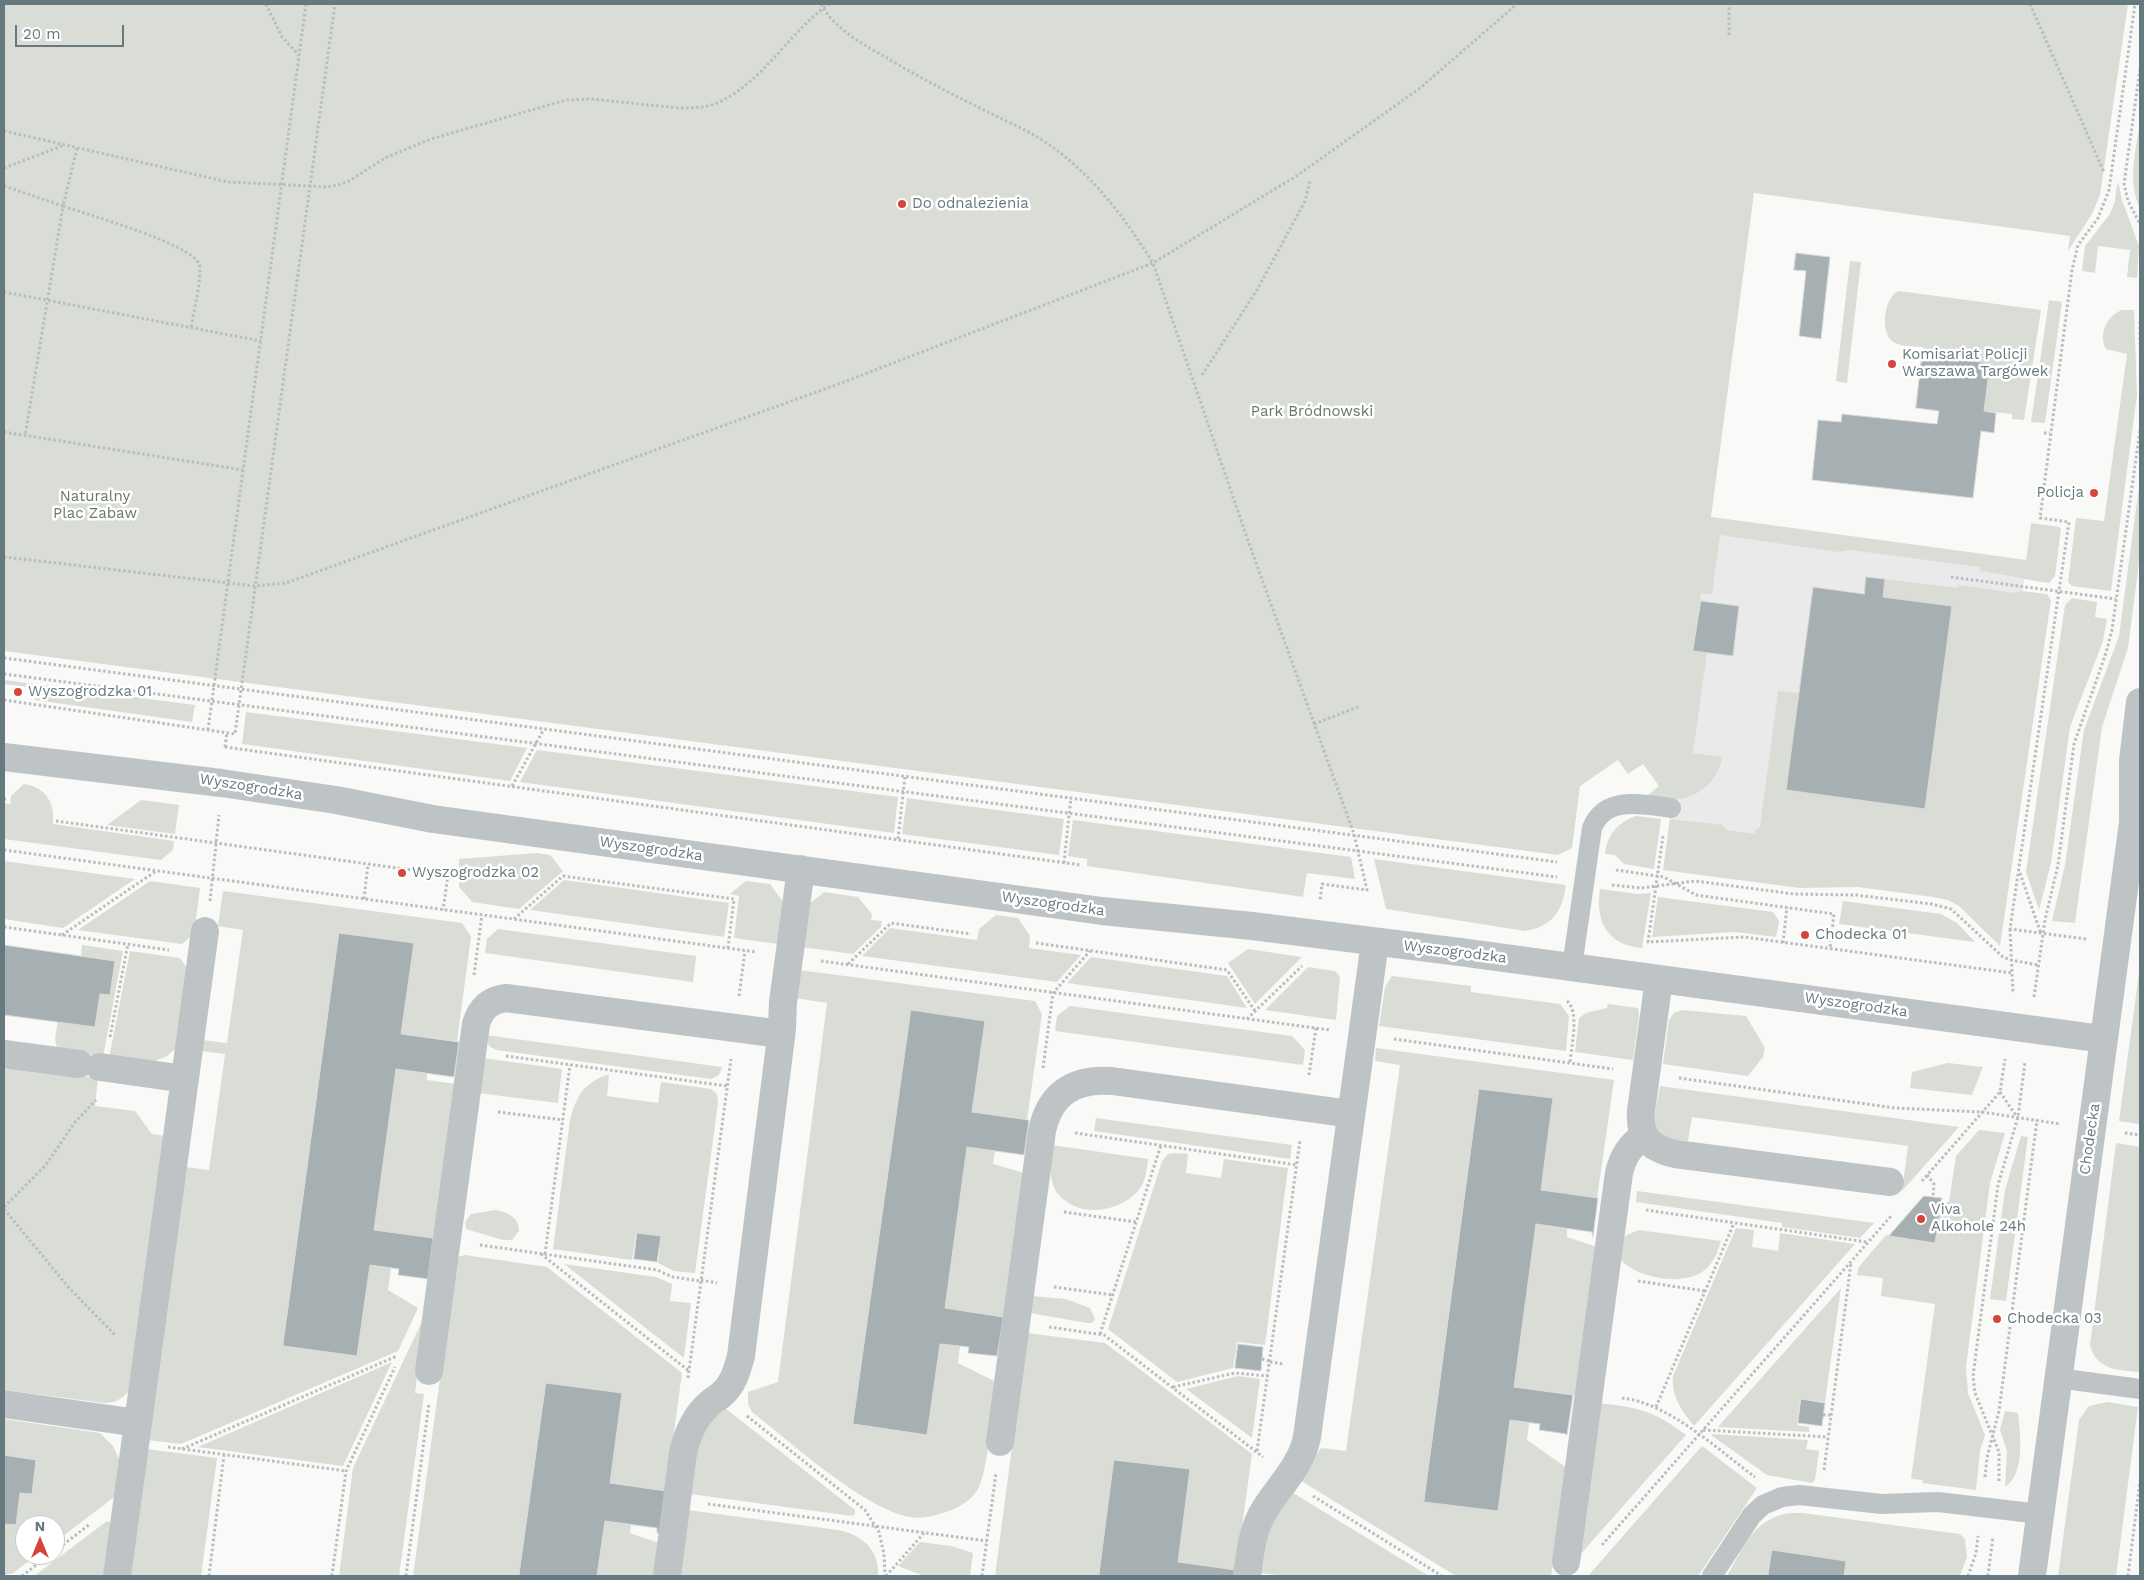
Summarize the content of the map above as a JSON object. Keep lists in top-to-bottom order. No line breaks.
{"streets":{"street":["Wyszogrodzka","Chodecka"]},"crossings":[["Wyszogrodzka","Chodecka"]],"parks":["Park Bródnowski","Naturalny Plac Zabaw"],"places":["Do odnalezienia","Komisariat Policji Warszawa Targówek","Policja","Wyszogrodzka 01","Wyszogrodzka 02","Chodecka 01","Viva Alkohole 24h","Chodecka 03"],"scale_bar":"20 m","north":"top"}
